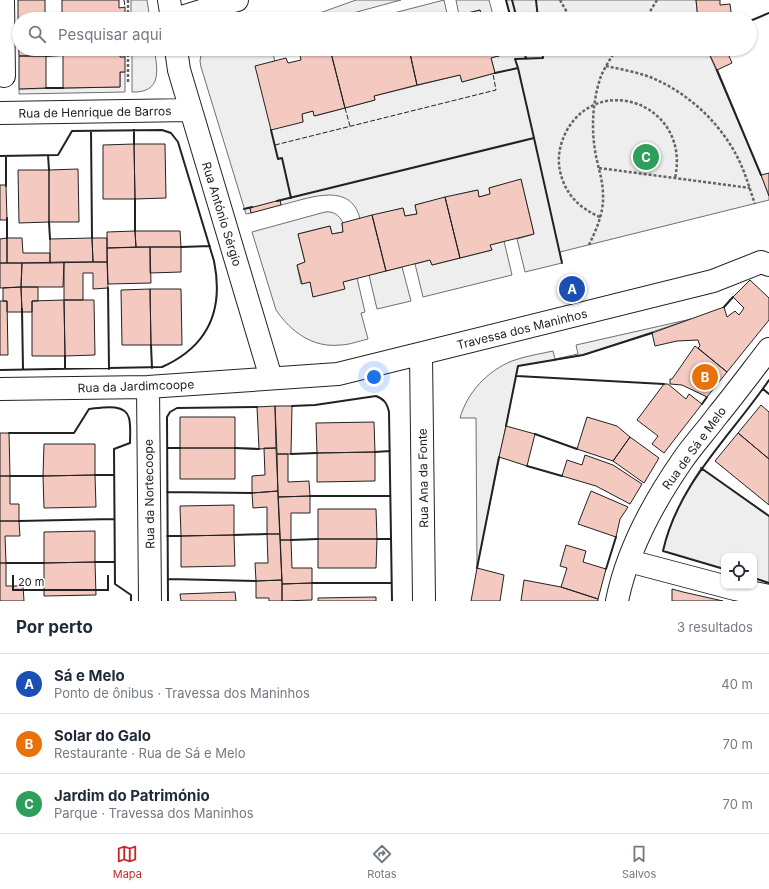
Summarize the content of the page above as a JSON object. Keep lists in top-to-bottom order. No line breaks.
{"streets":{"street":["Rua de Henrique de Barros","Rua António Sérgio","Travessa dos Maninhos","Rua da Jardimcoope","Rua de Sá e Melo","Rua Ana da Fonte","Rua da Nortecoope"]},"crossings":[["Rua de Henrique de Barros","Rua António Sérgio"],["Rua António Sérgio","Travessa dos Maninhos"],["Rua António Sérgio","Rua da Jardimcoope"],["Travessa dos Maninhos","Rua da Jardimcoope"],["Travessa dos Maninhos","Rua Ana da Fonte"],["Rua da Jardimcoope","Rua da Nortecoope"]],"scale_bar":"20 m","page":{"search":"Pesquisar aqui","pins":["C","A","B"],"scale":"20 m","heading":["Por perto","3 resultados"],"list":[{"mark":"A","name":"Sá e Melo","note":"Ponto de ônibus · Travessa dos Maninhos","value":"40 m"},{"mark":"B","name":"Solar do Galo","note":"Restaurante · Rua de Sá e Melo","value":"70 m"},{"mark":"C","name":"Jardim do Património","note":"Parque · Travessa dos Maninhos","value":"70 m"}],"nav":["Mapa","Rotas","Salvos"]}}
